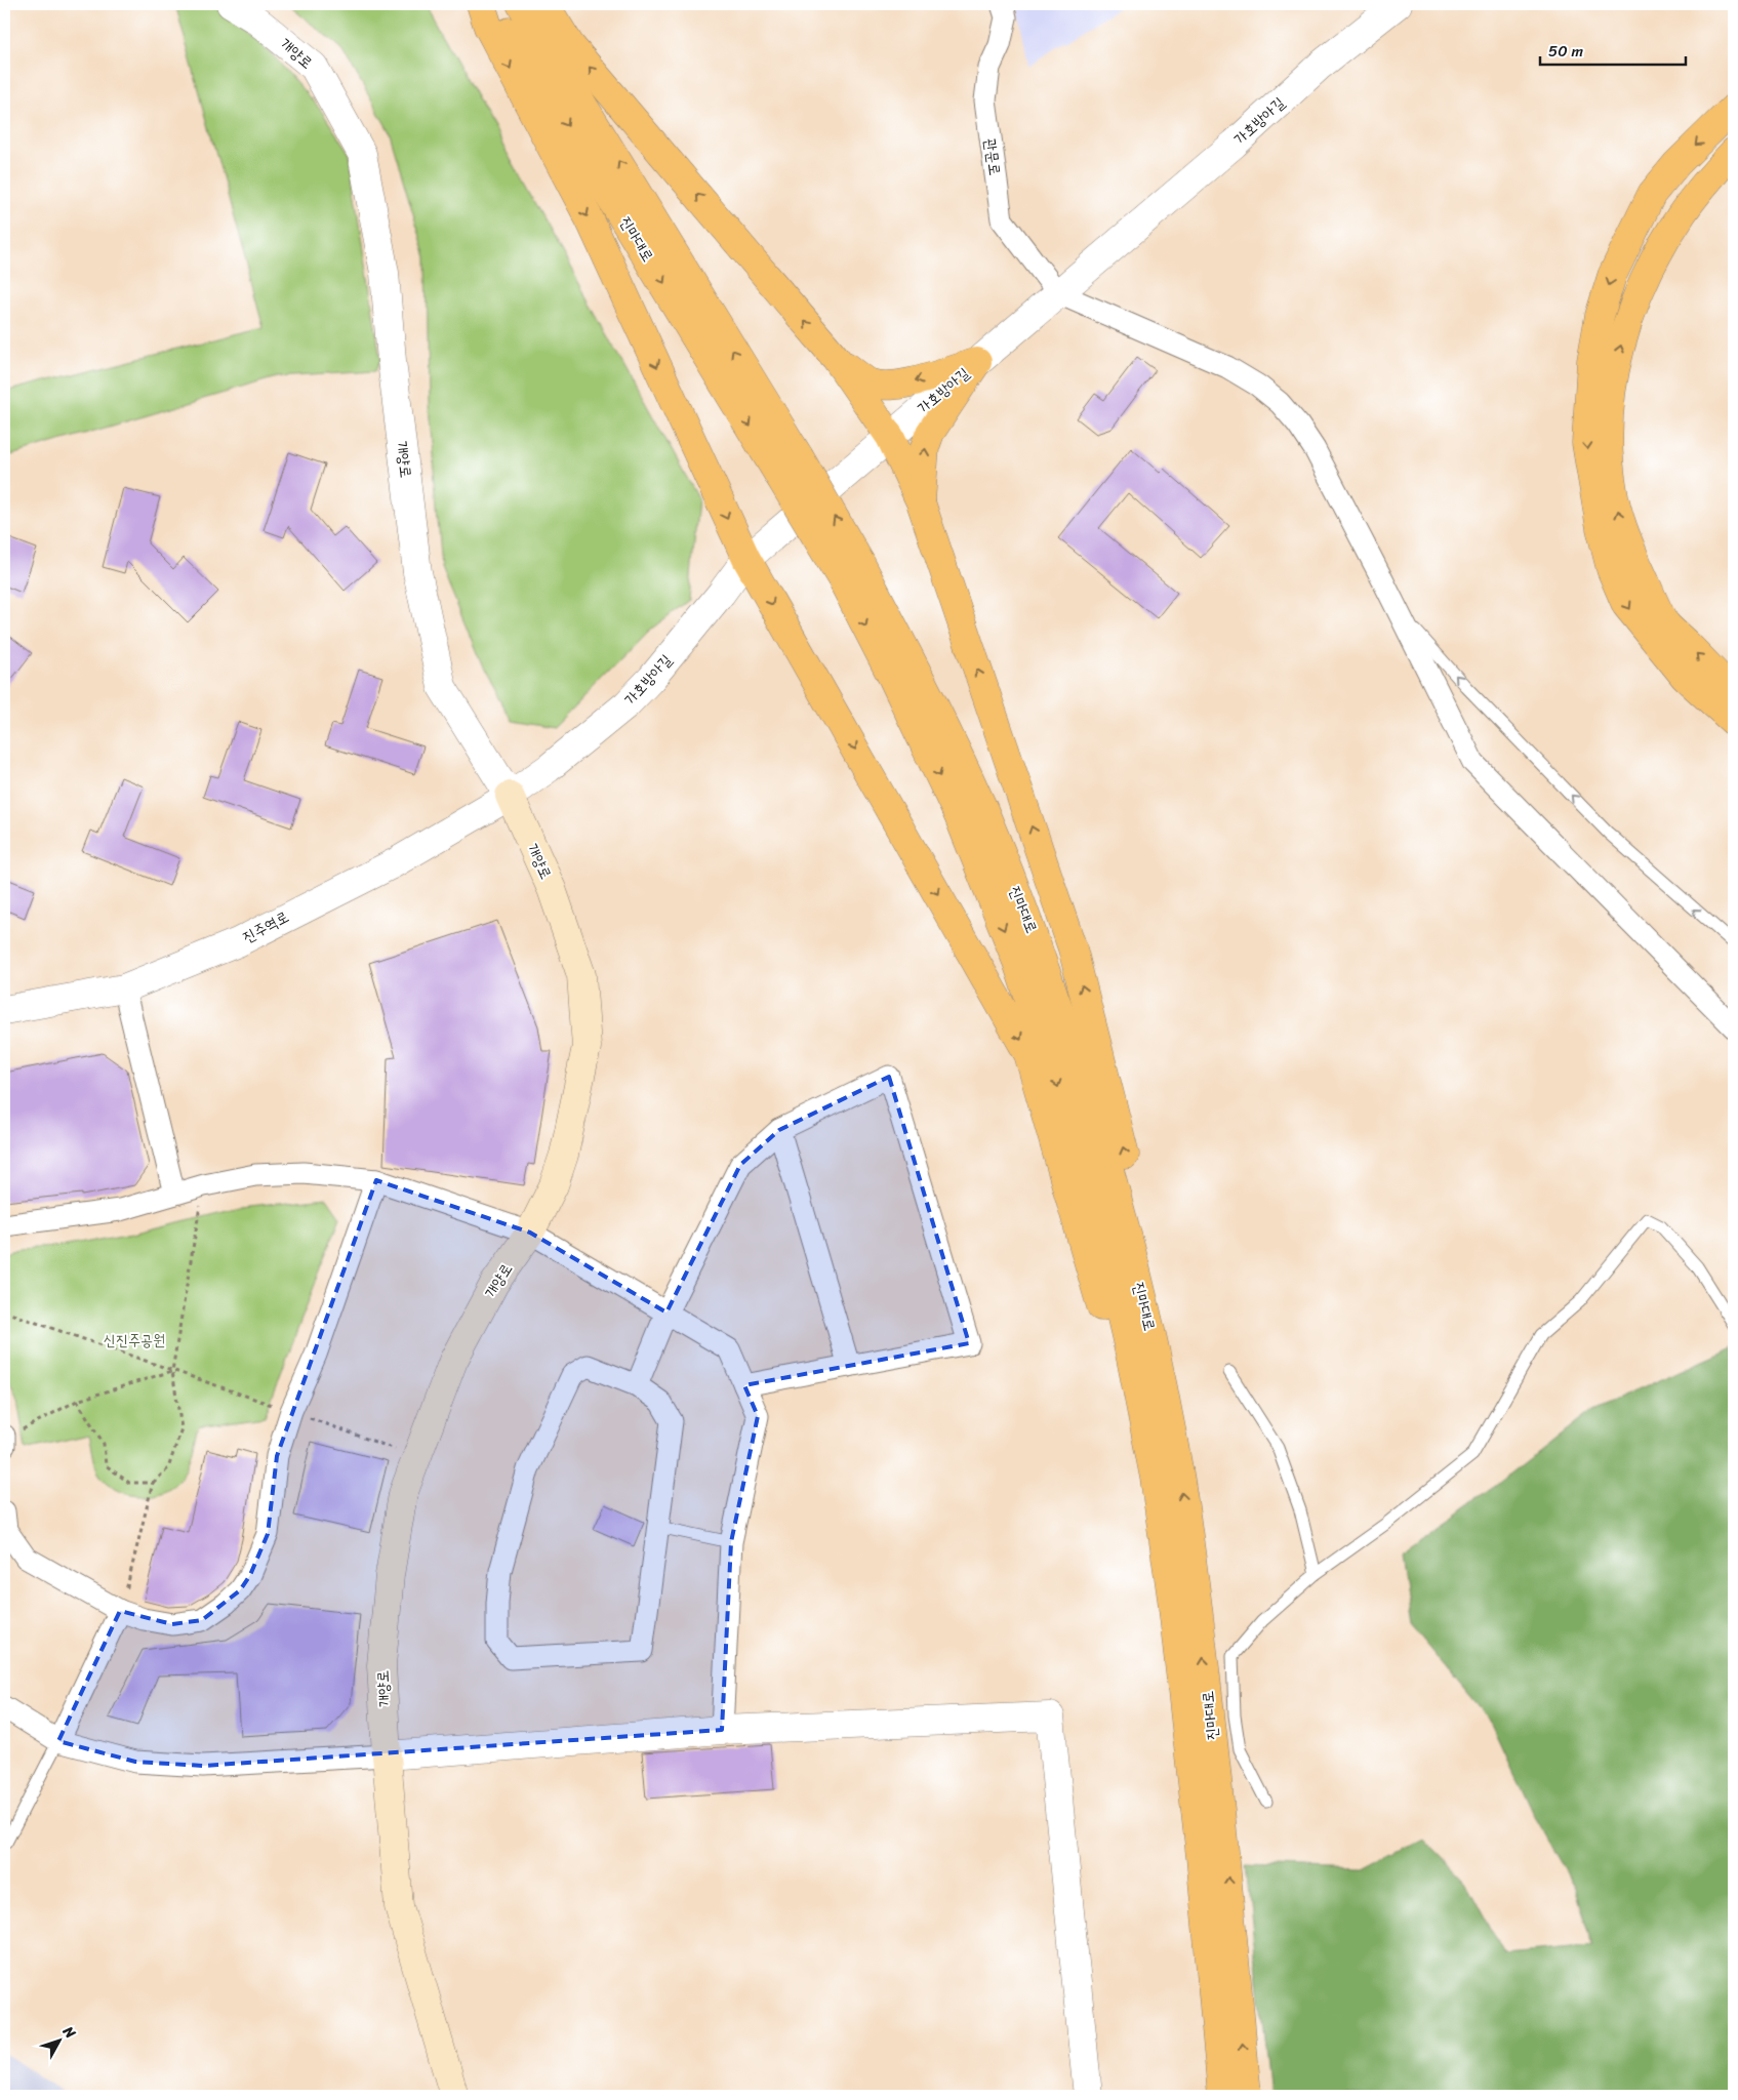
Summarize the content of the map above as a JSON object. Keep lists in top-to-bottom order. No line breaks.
{"streets":{"highway":["진마대로"],"main road":["개양로"],"street":["가호방아길","관문로","진주역로"]},"crossings":[["개양로","가호방아길"],["개양로","진주역로"],["가호방아길","관문로"],["가호방아길","진주역로"]],"parks":["신진주공원"],"scale_bar":"50 m","north":"top right"}
